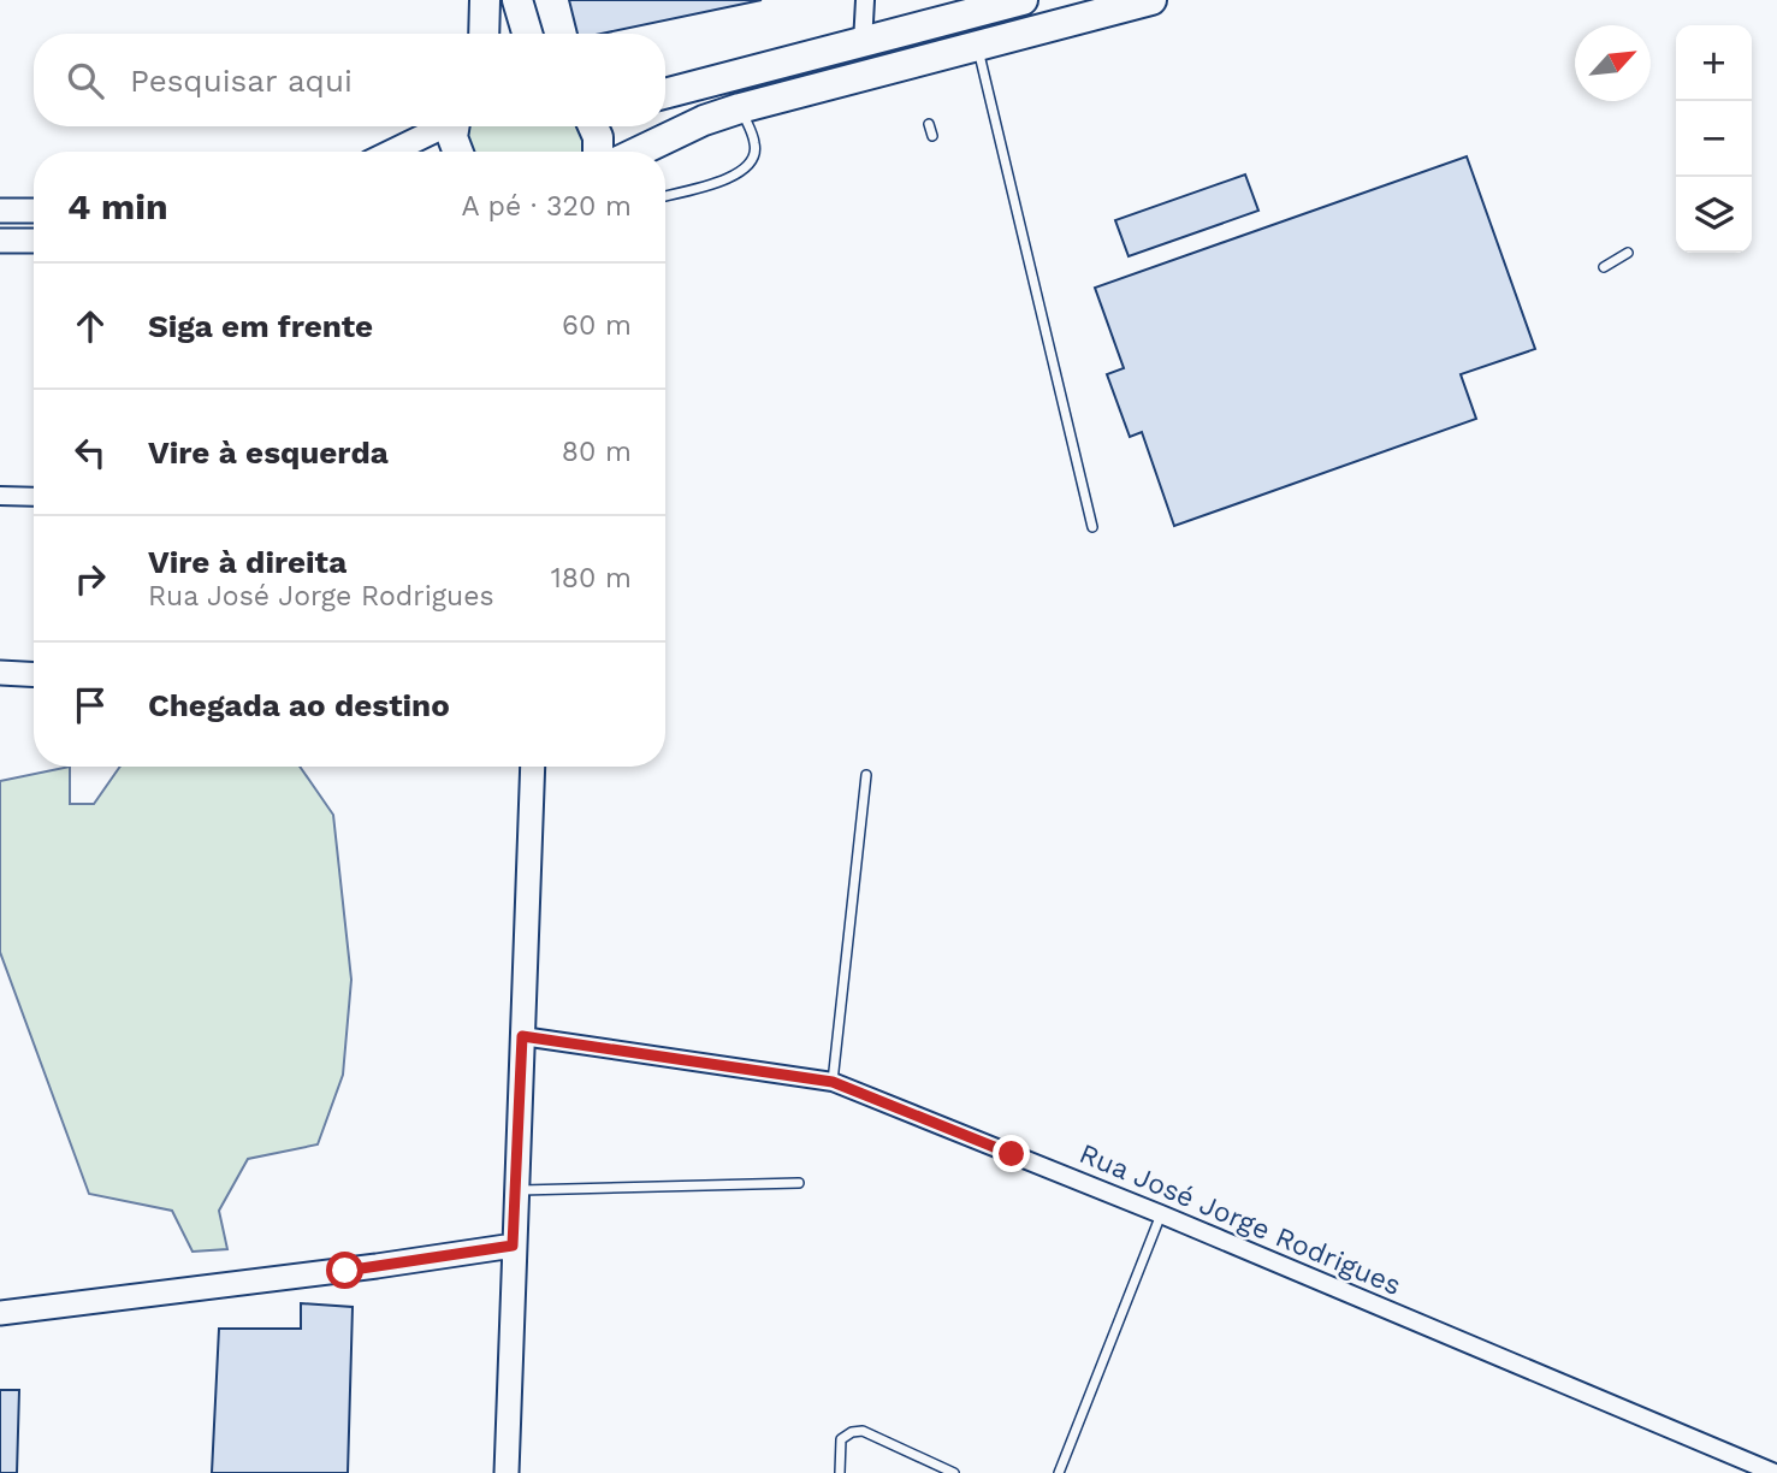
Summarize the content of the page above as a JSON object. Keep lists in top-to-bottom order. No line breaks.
{"streets":{"street":["Rua José Jorge Rodrigues"]},"north":"top right","page":{"map_buttons":["+","−"],"search":"Pesquisar aqui","heading":["4 min","A pé · 320 m"],"list":[["Siga em frente","60 m"],["Vire à esquerda","80 m"],["Vire à direita","Rua José Jorge Rodrigues","180 m"],"Chegada ao destino"]}}
